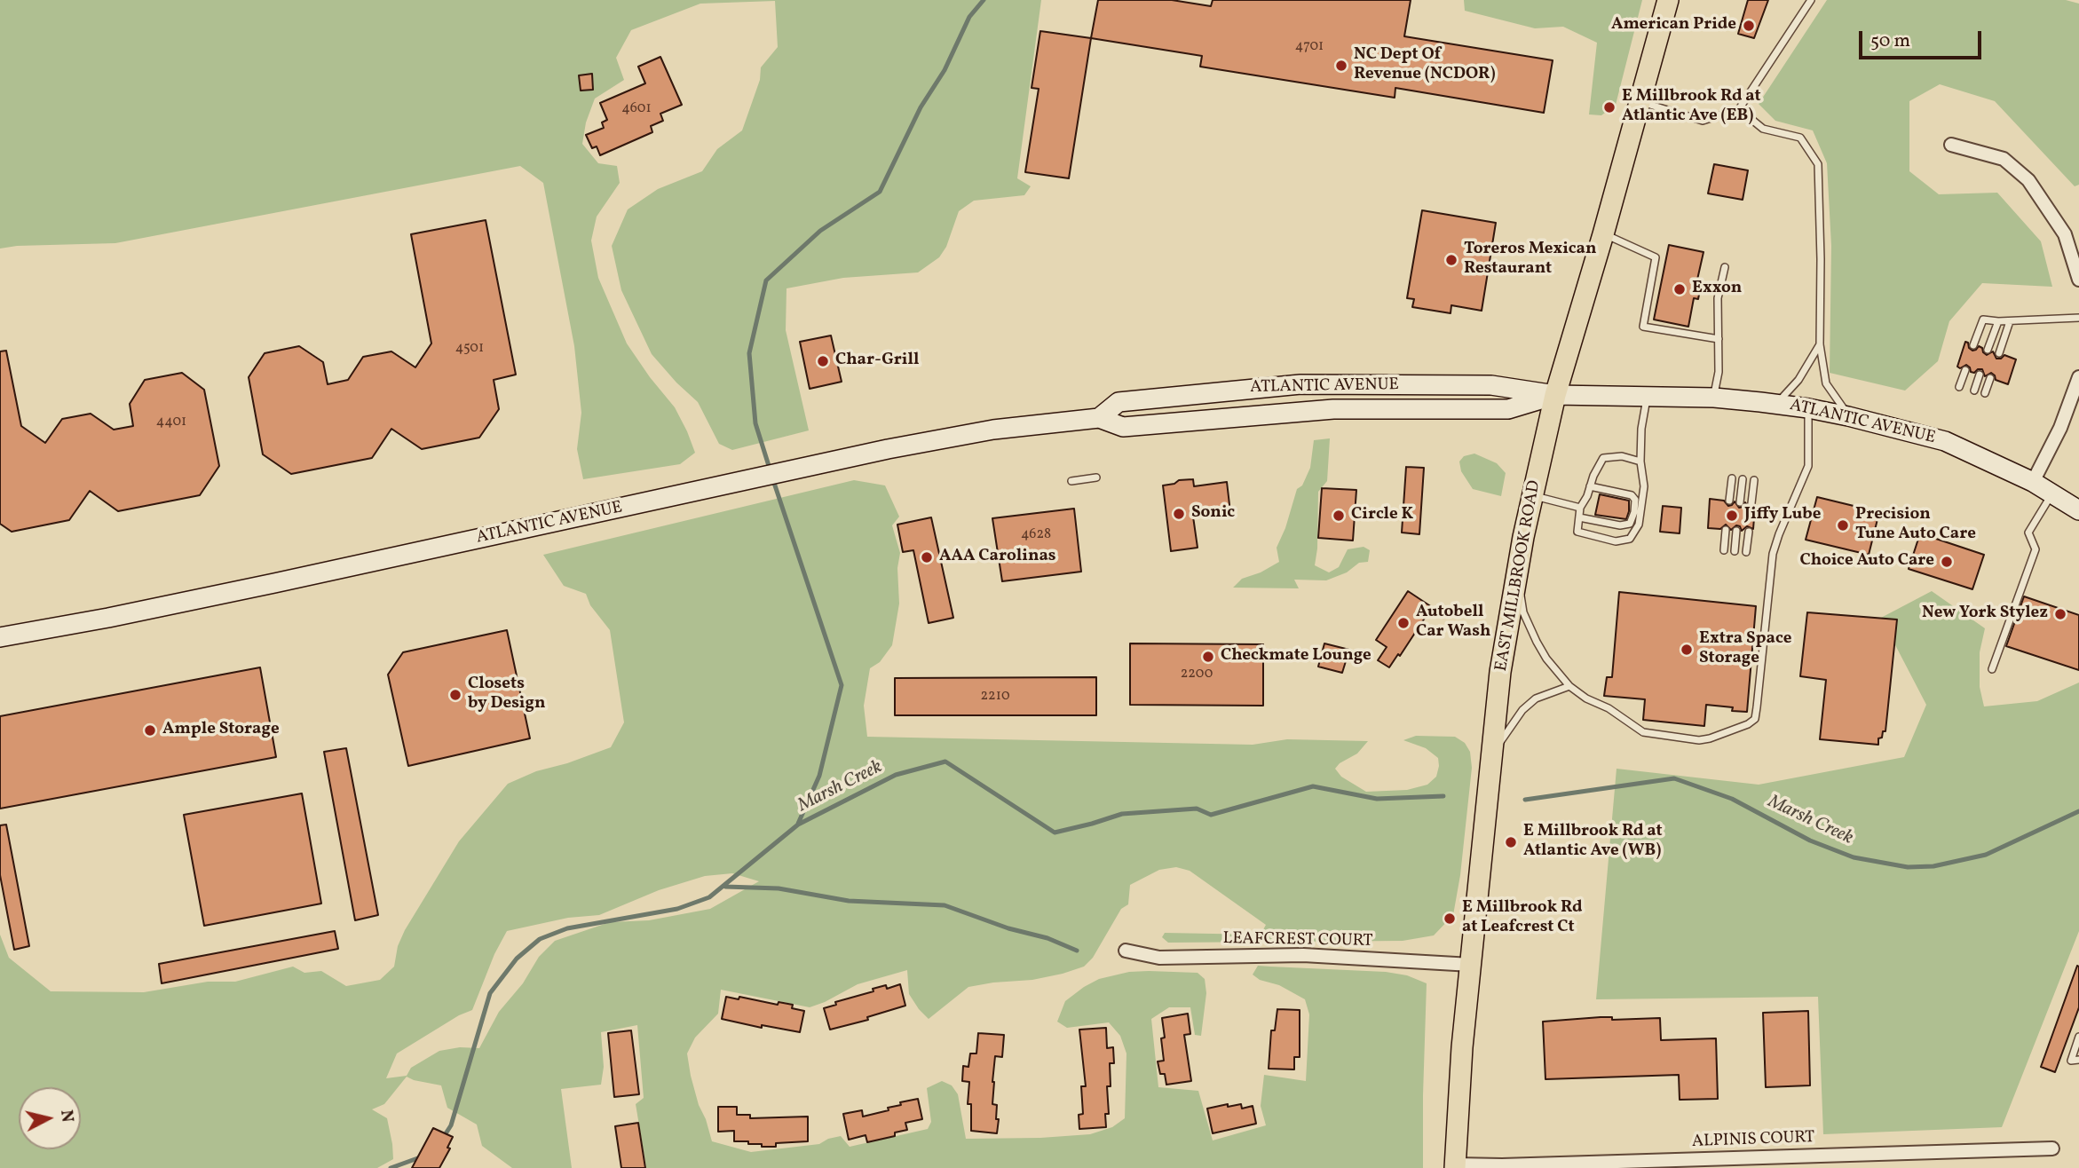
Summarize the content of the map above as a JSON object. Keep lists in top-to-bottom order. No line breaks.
{"streets":{"main road":["ATLANTIC AVENUE","EAST MILLBROOK ROAD"],"street":["LEAFCREST COURT","ALPINIS COURT"]},"crossings":[["ATLANTIC AVENUE","EAST MILLBROOK ROAD"],["EAST MILLBROOK ROAD","LEAFCREST COURT"],["EAST MILLBROOK ROAD","ALPINIS COURT"]],"water":["Marsh Creek"],"places":["American Pride","NC Dept Of Revenue (NCDOR)","E Millbrook Rd at Atlantic Ave (EB)","Toreros Mexican Restaurant","Exxon","Char-Grill","Sonic","Circle K","Jiffy Lube","Precision Tune Auto Care","AAA Carolinas","Choice Auto Care","New York Stylez","Autobell Car Wash","Extra Space Storage","Checkmate Lounge","Closets by Design","Ample Storage","E Millbrook Rd at Atlantic Ave (WB)","E Millbrook Rd at Leafcrest Ct"],"house_numbers":["4701","4601","4501","4401","4628","2200","2210"],"scale_bar":"50 m","north":"right"}
